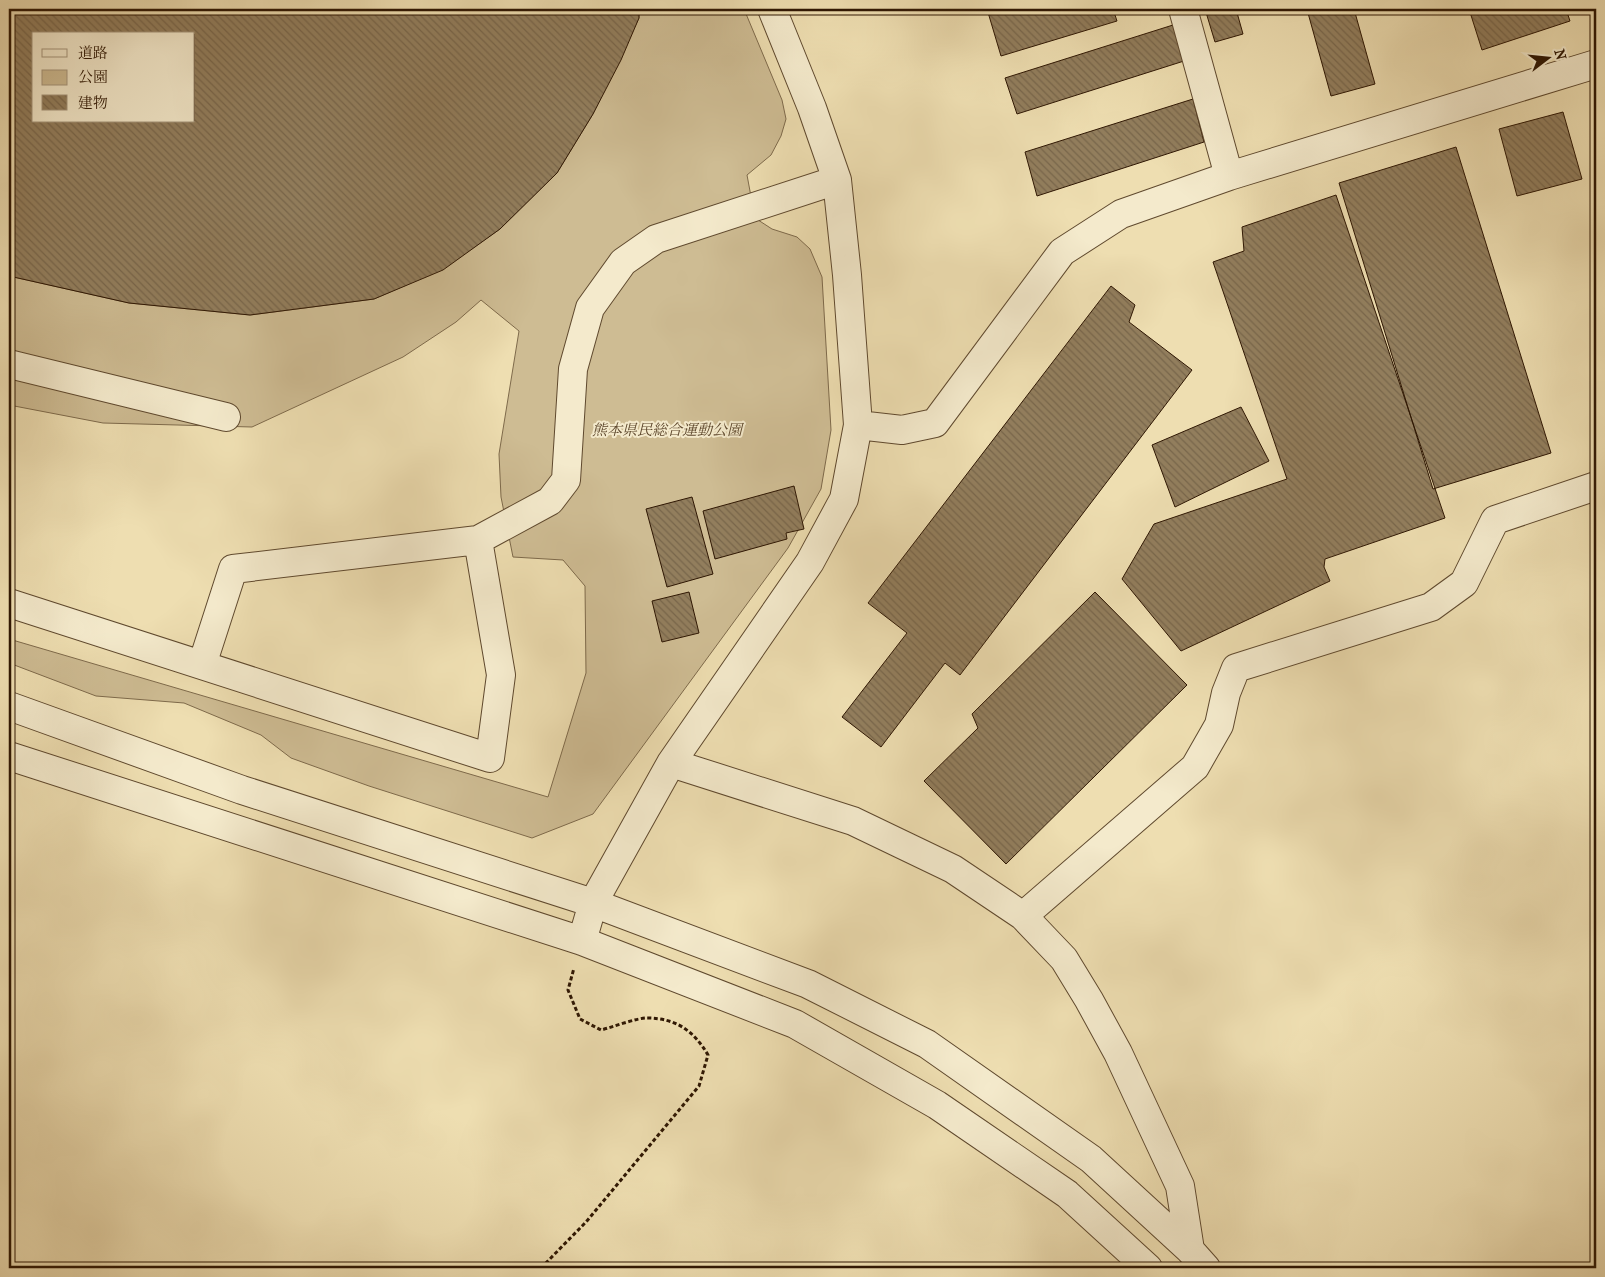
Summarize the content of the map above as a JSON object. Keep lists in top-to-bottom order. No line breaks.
{"parks":["熊本県民総合運動公園"],"legend":["道路","公園","建物"],"north":"right"}
